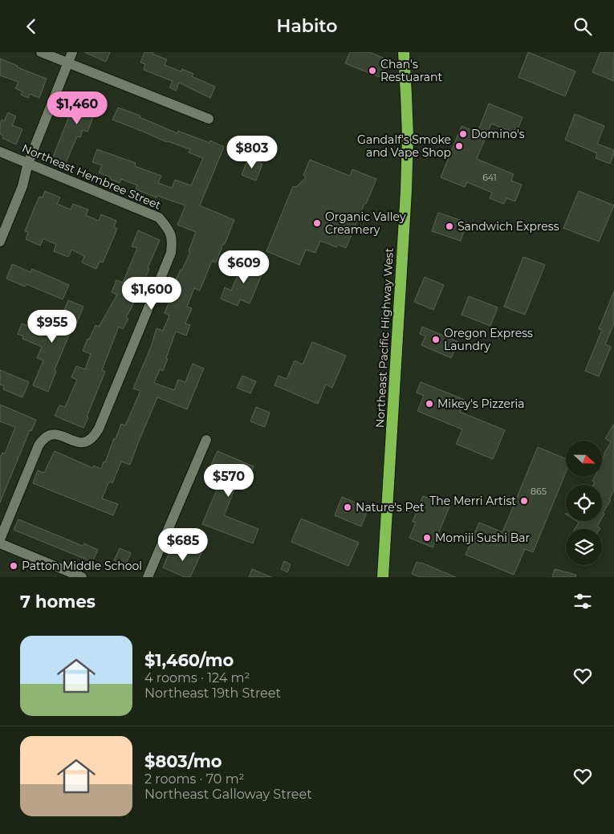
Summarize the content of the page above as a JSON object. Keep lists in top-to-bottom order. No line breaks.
{"streets":{"highway":["Northeast Pacific Highway West"],"street":["Northeast Hembree Street"]},"places":["Chan's Restuarant","Domino's","Gandalf's Smoke and Vape Shop","Organic Valley Creamery","Sandwich Express","Oregon Express Laundry","Mikey's Pizzeria","The Merri Artist","Nature's Pet","Momiji Sushi Bar","Patton Middle School"],"house_numbers":["641","865"],"north":"right","page":{"header":"Habito","price":["$1,460","$803","$609","$1,600","$955","$570","$685"],"heading":"7 homes","list":[{"name":"$1,460/mo","note":"4 rooms · 124 m² · Northeast 19th Street"},{"name":"$803/mo","note":"2 rooms · 70 m² · Northeast Galloway Street"}]}}
